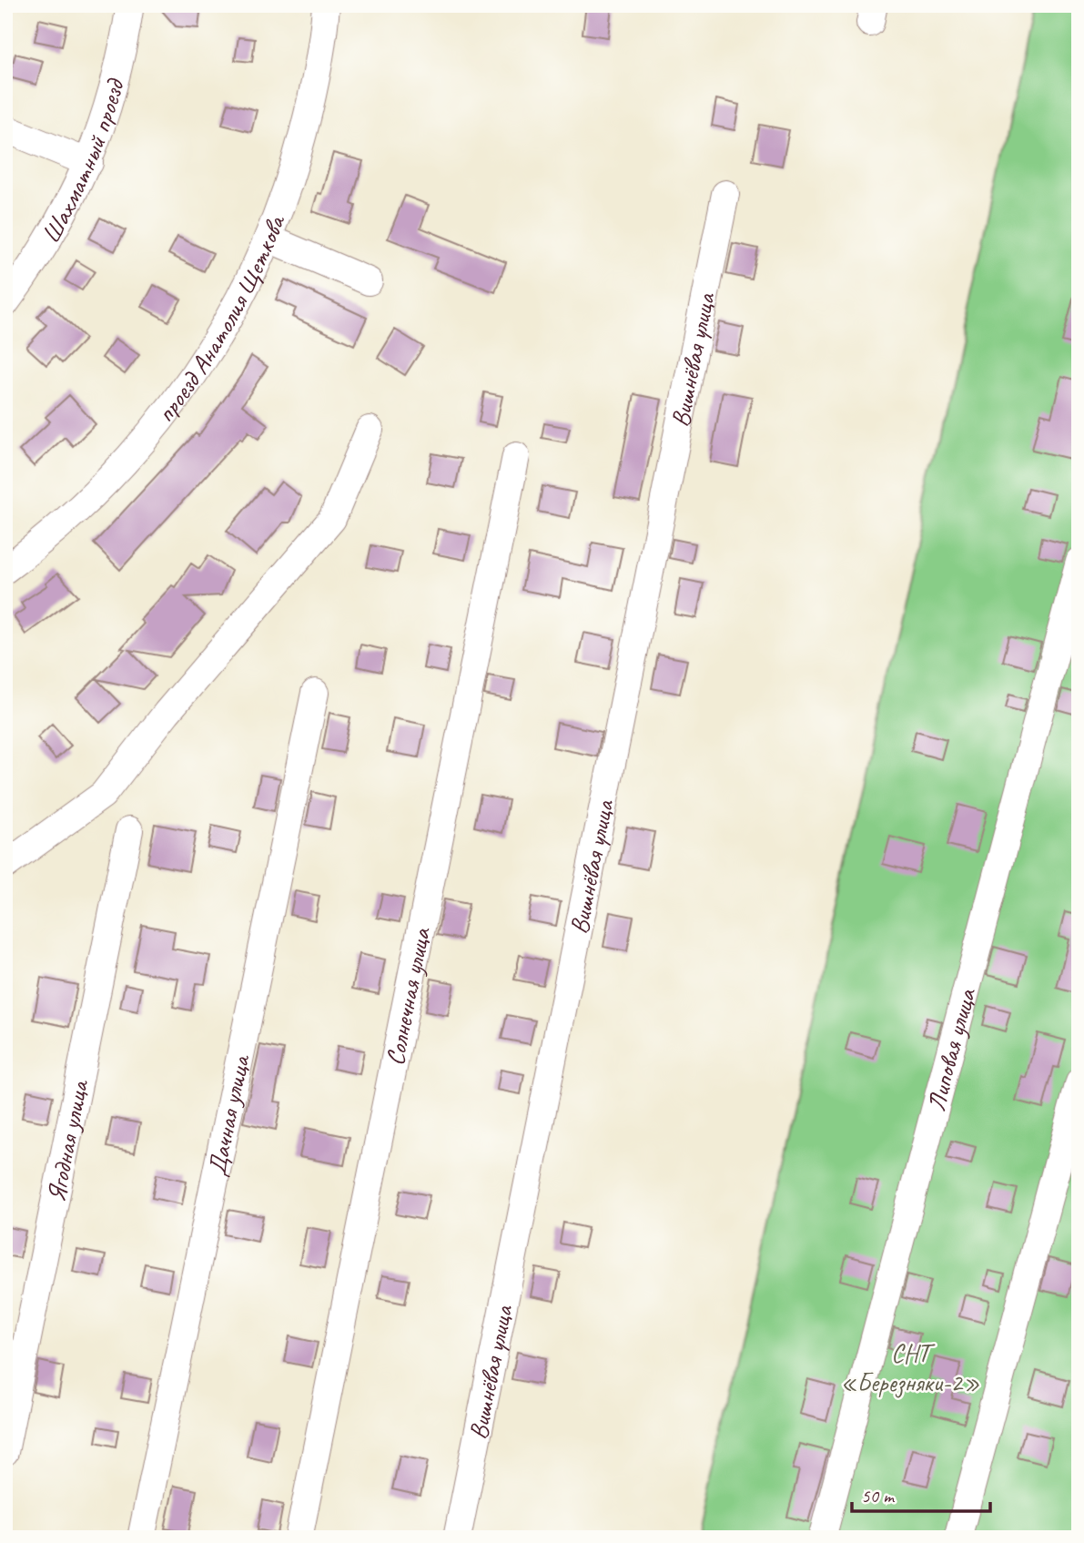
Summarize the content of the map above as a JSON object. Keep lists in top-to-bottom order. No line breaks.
{"streets":{"street":["Шахматный проезд","проезд Анатолия Щеткова","Вишнёвая улица","Солнечная улица","Липовая улица","Дачная улица","Ягодная улица"]},"parks":["СНТ «Березняки-2»"],"scale_bar":"50 m"}
